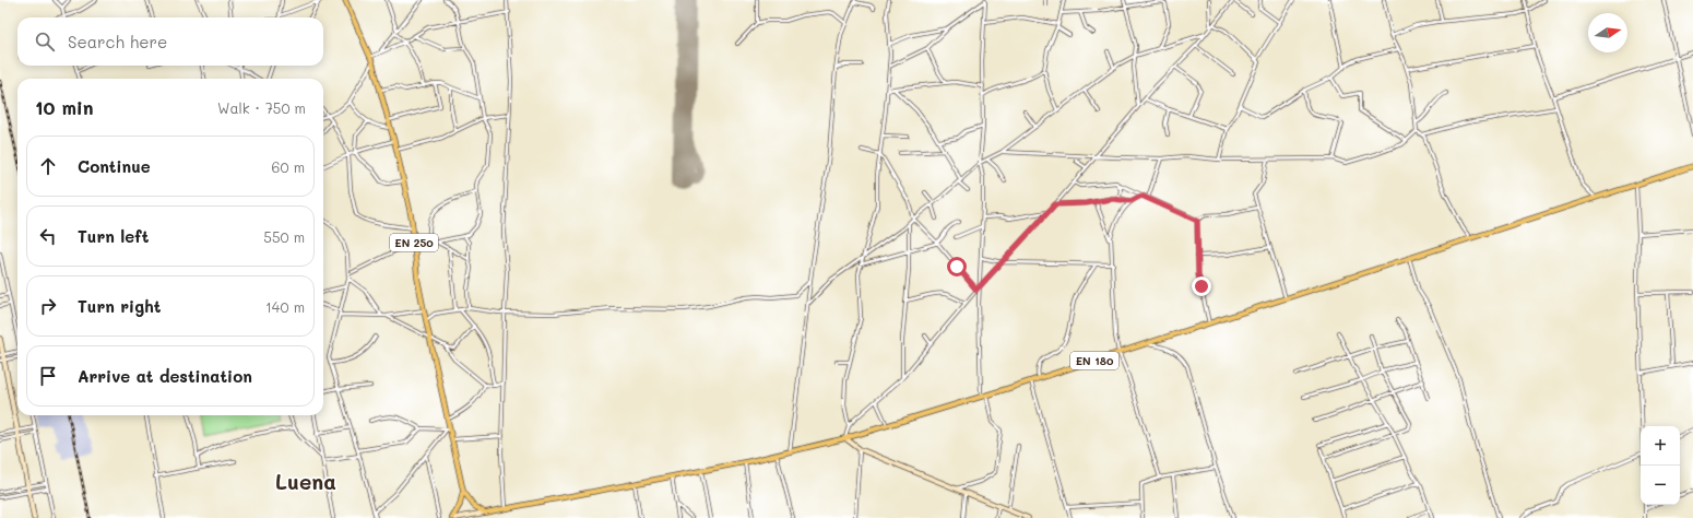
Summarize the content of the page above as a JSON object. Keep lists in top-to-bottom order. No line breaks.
{"streets":{"main road":["EN 250","EN 180"]},"crossings":[["EN 250","EN 180"]],"districts":["Luena"],"north":"right","page":{"search":"Search here","heading":["10 min","Walk · 750 m"],"list":[["Continue","60 m"],["Turn left","550 m"],["Turn right","140 m"],"Arrive at destination"],"map_buttons":["+","−"]}}
